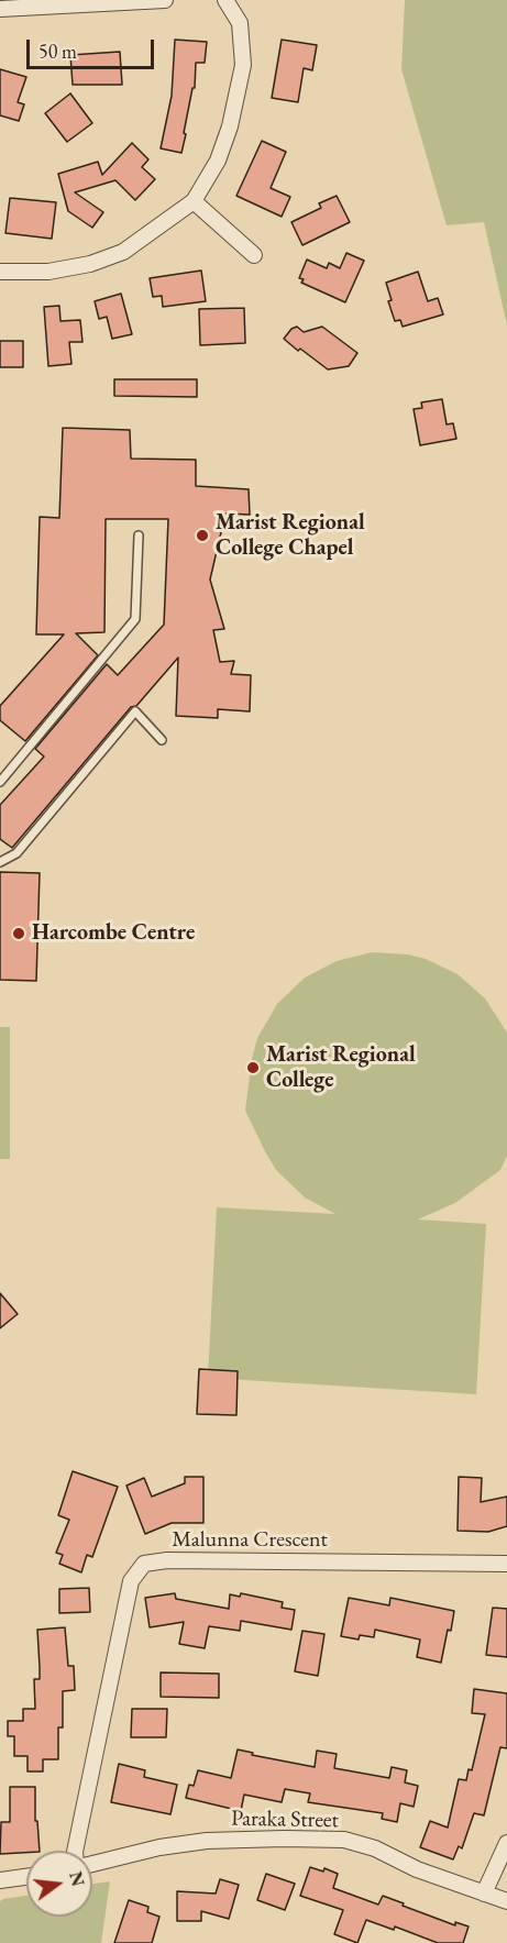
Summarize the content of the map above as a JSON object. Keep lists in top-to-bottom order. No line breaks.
{"streets":{"street":["Malunna Crescent","Paraka Street"]},"places":["Marist Regional College Chapel","Harcombe Centre","Marist Regional College"],"scale_bar":"50 m","north":"right"}
